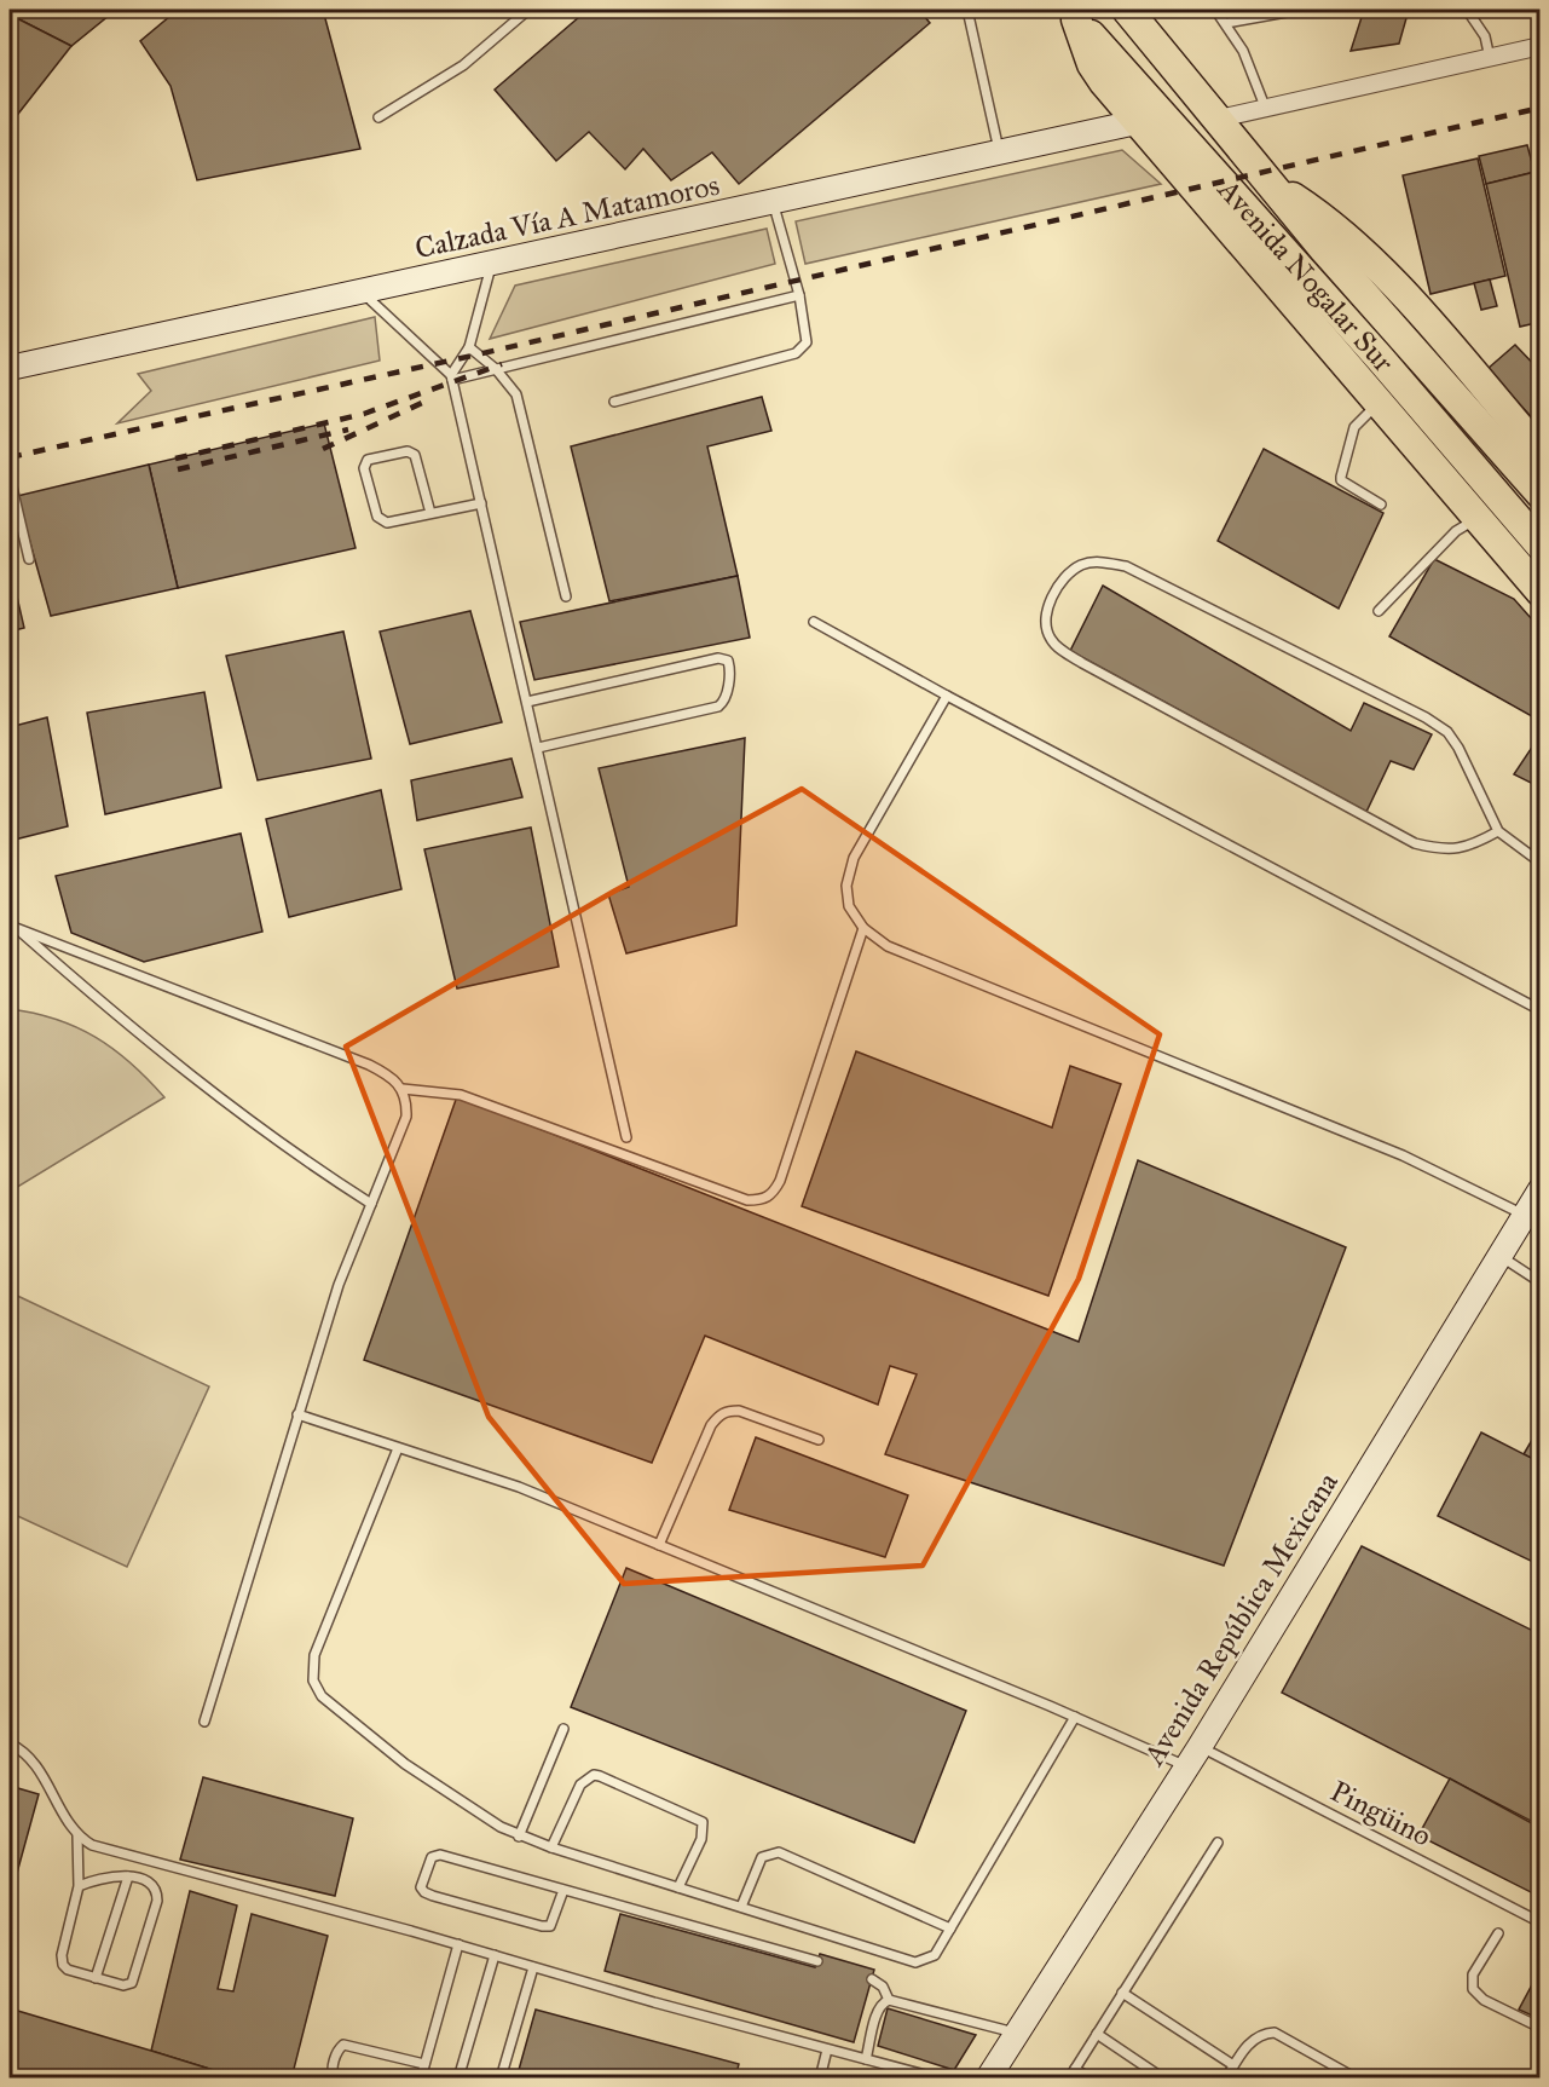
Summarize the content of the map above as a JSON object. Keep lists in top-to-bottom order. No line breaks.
{"streets":{"highway":["Avenida Nogalar Sur"],"street":["Calzada Vía A Matamoros","Avenida República Mexicana"],"lane":["Pingüino"]},"crossings":[["Avenida República Mexicana","Pingüino"]]}
